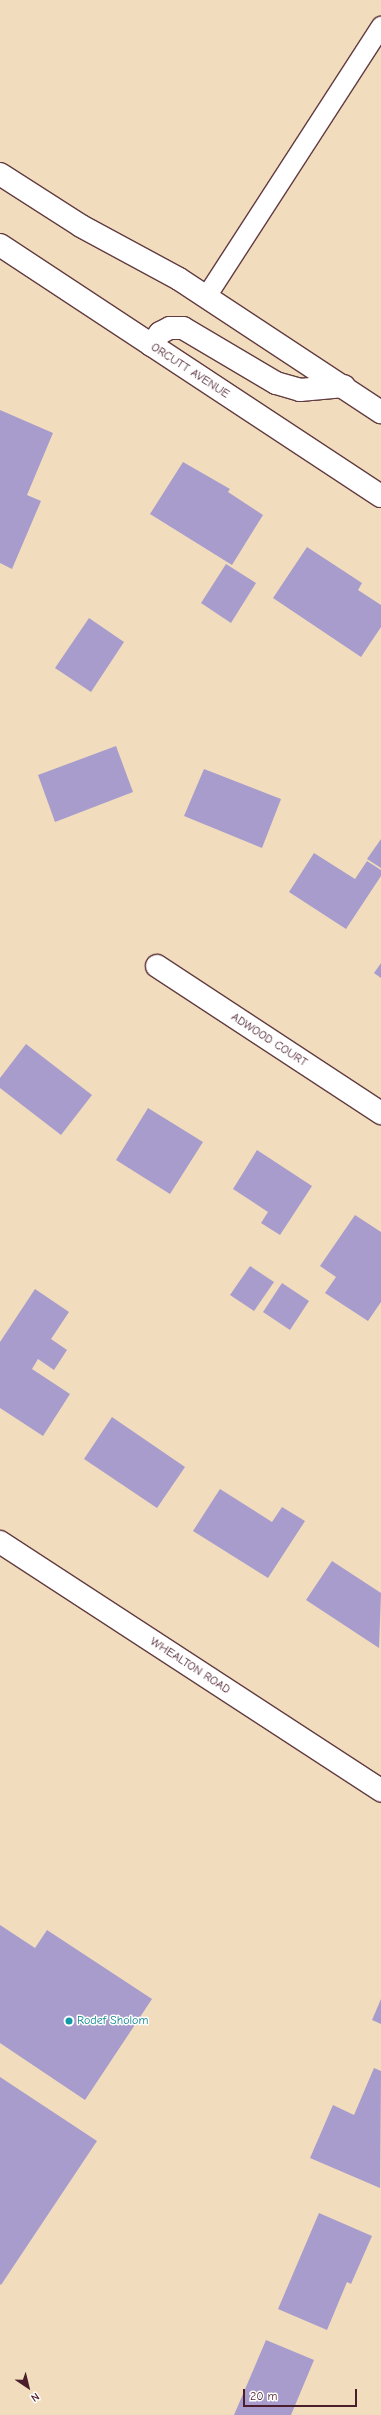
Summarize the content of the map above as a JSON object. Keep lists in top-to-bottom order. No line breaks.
{"streets":{"main road":["ORCUTT AVENUE","ADWOOD COURT","WHEALTON ROAD"]},"places":["Rodef Sholom"],"scale_bar":"20 m","north":"bottom right"}
